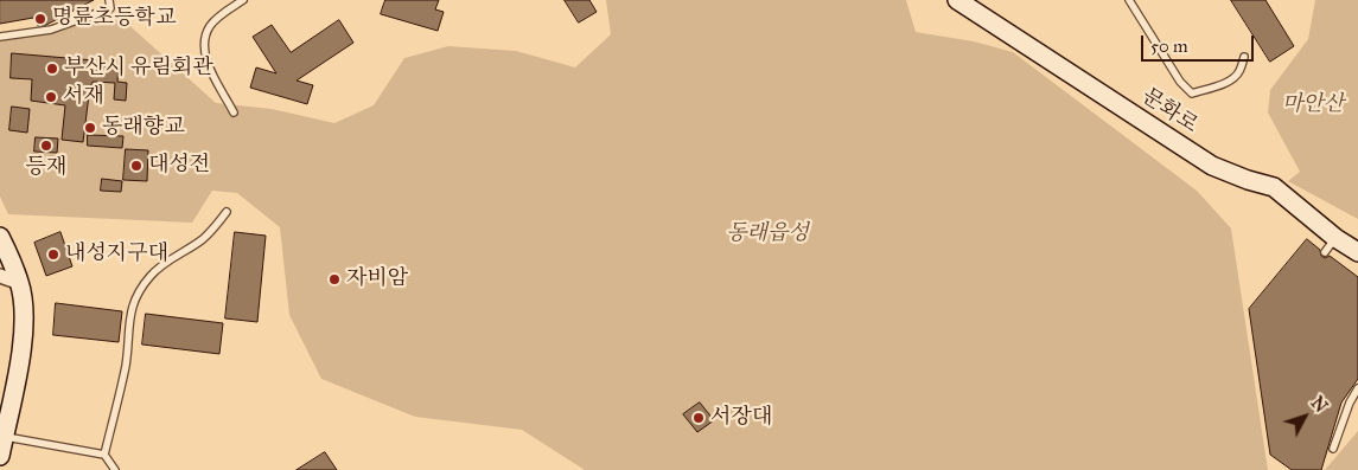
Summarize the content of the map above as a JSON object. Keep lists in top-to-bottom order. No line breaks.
{"streets":{"street":["문화로"]},"parks":["마안산","동래읍성"],"places":["명륜초등학교","부산시 유림회관","서재","동래향교","등재","대성전","내성지구대","자비암","서장대"],"scale_bar":"50 m","north":"top right"}
